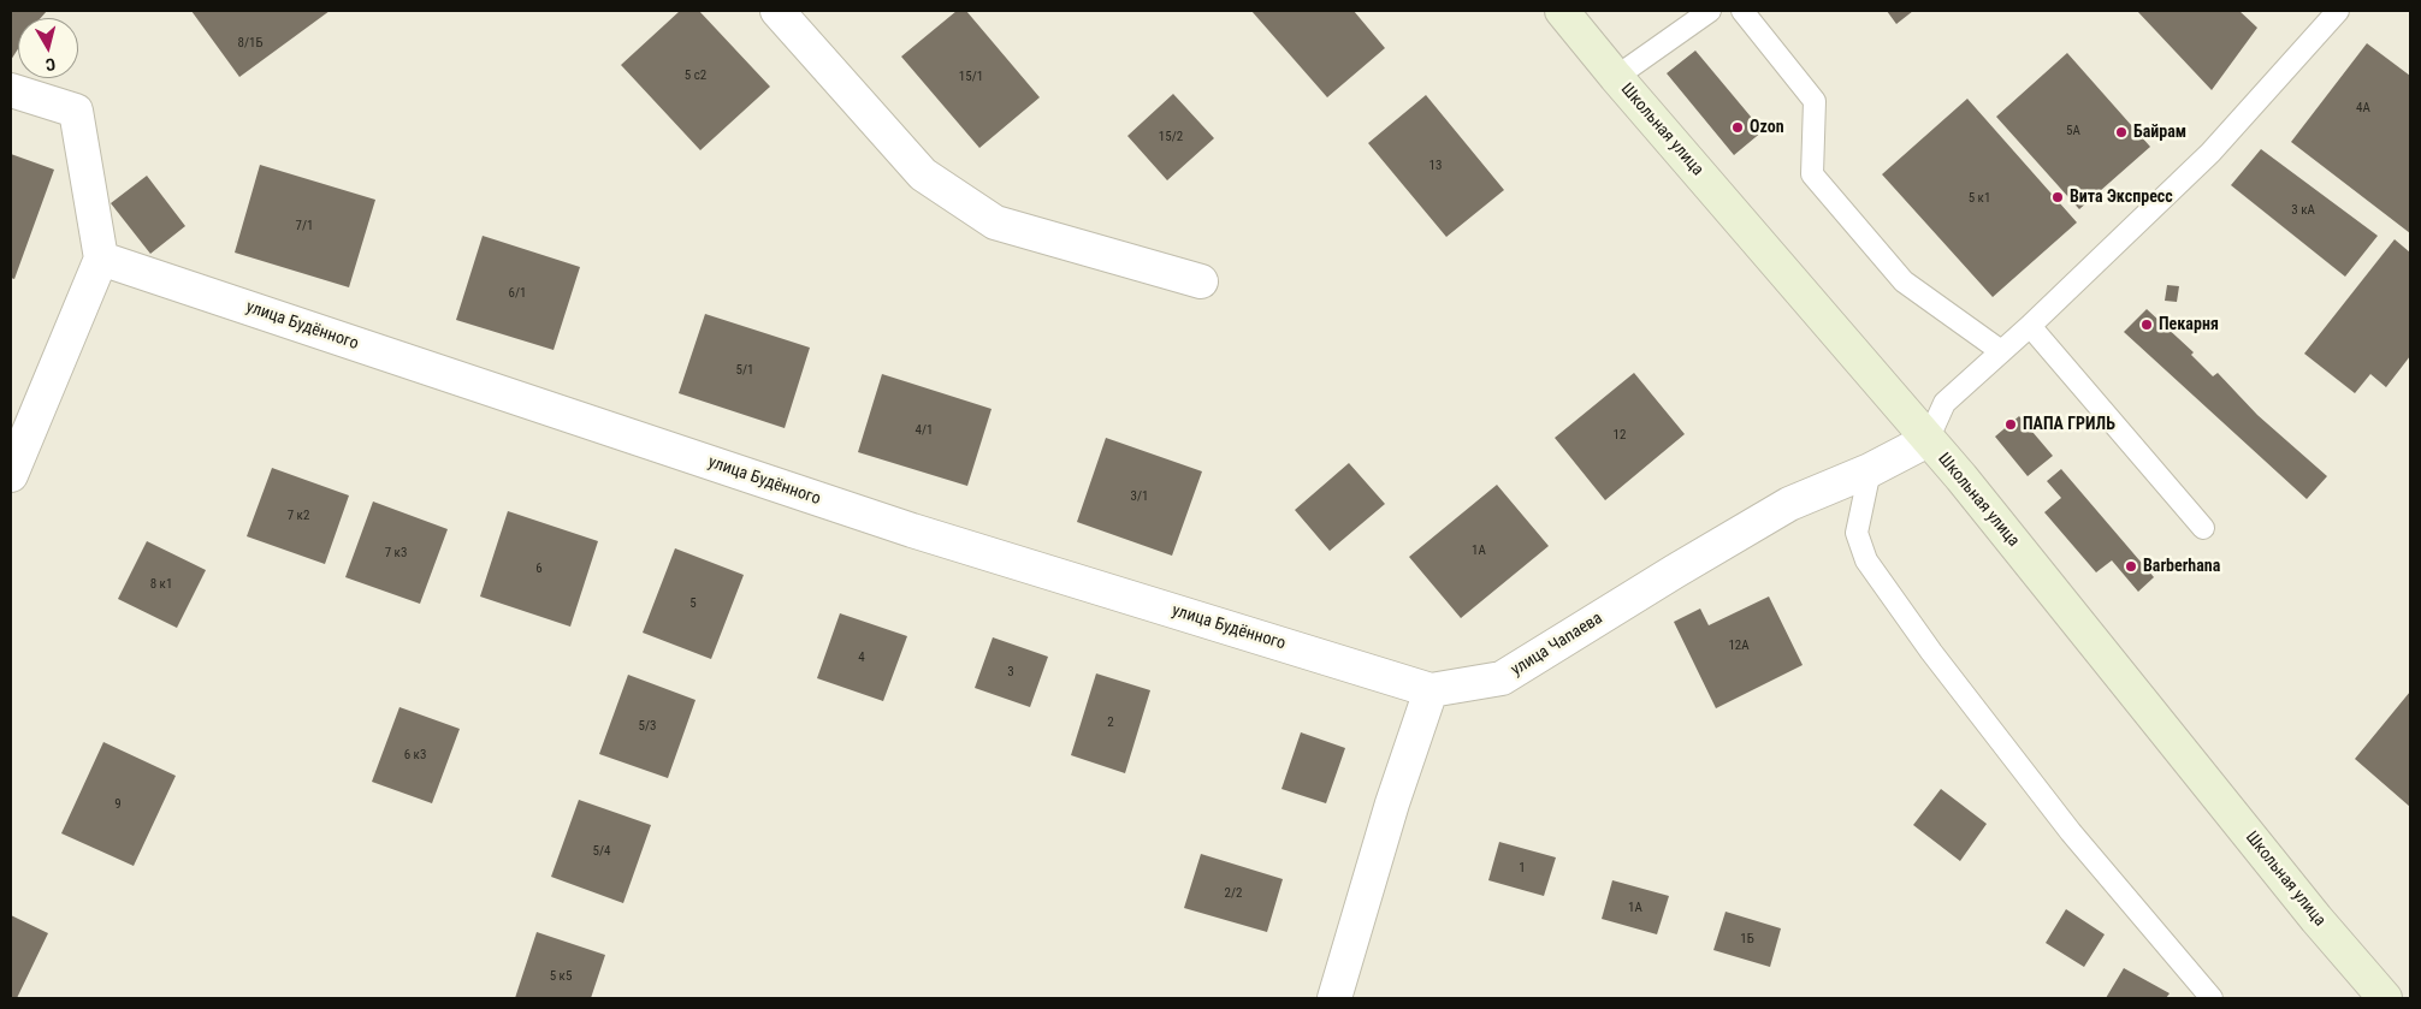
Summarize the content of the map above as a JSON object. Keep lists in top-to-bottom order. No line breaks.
{"streets":{"street":["Школьная улица","улица Будённого","улица Чапаева"]},"crossings":[["Школьная улица","улица Чапаева"],["улица Будённого","улица Чапаева"]],"places":["Ozon","Байрам","Вита Экспресс","Пекарня","ПАПА ГРИЛЬ","Barberhana"],"house_numbers":["8/1Б","5 с2","15/1","4А","5А","15/2","13","5 к1","3 кА","7/1","6/1","5/1","4/1","12","3/1","7 к2","1А","7 к3","6","8 к1","5","12А","4","3","2","5/3","6 к3","9","5/4","1","2/2","1А","1Б","5 к5"],"north":"bottom"}
